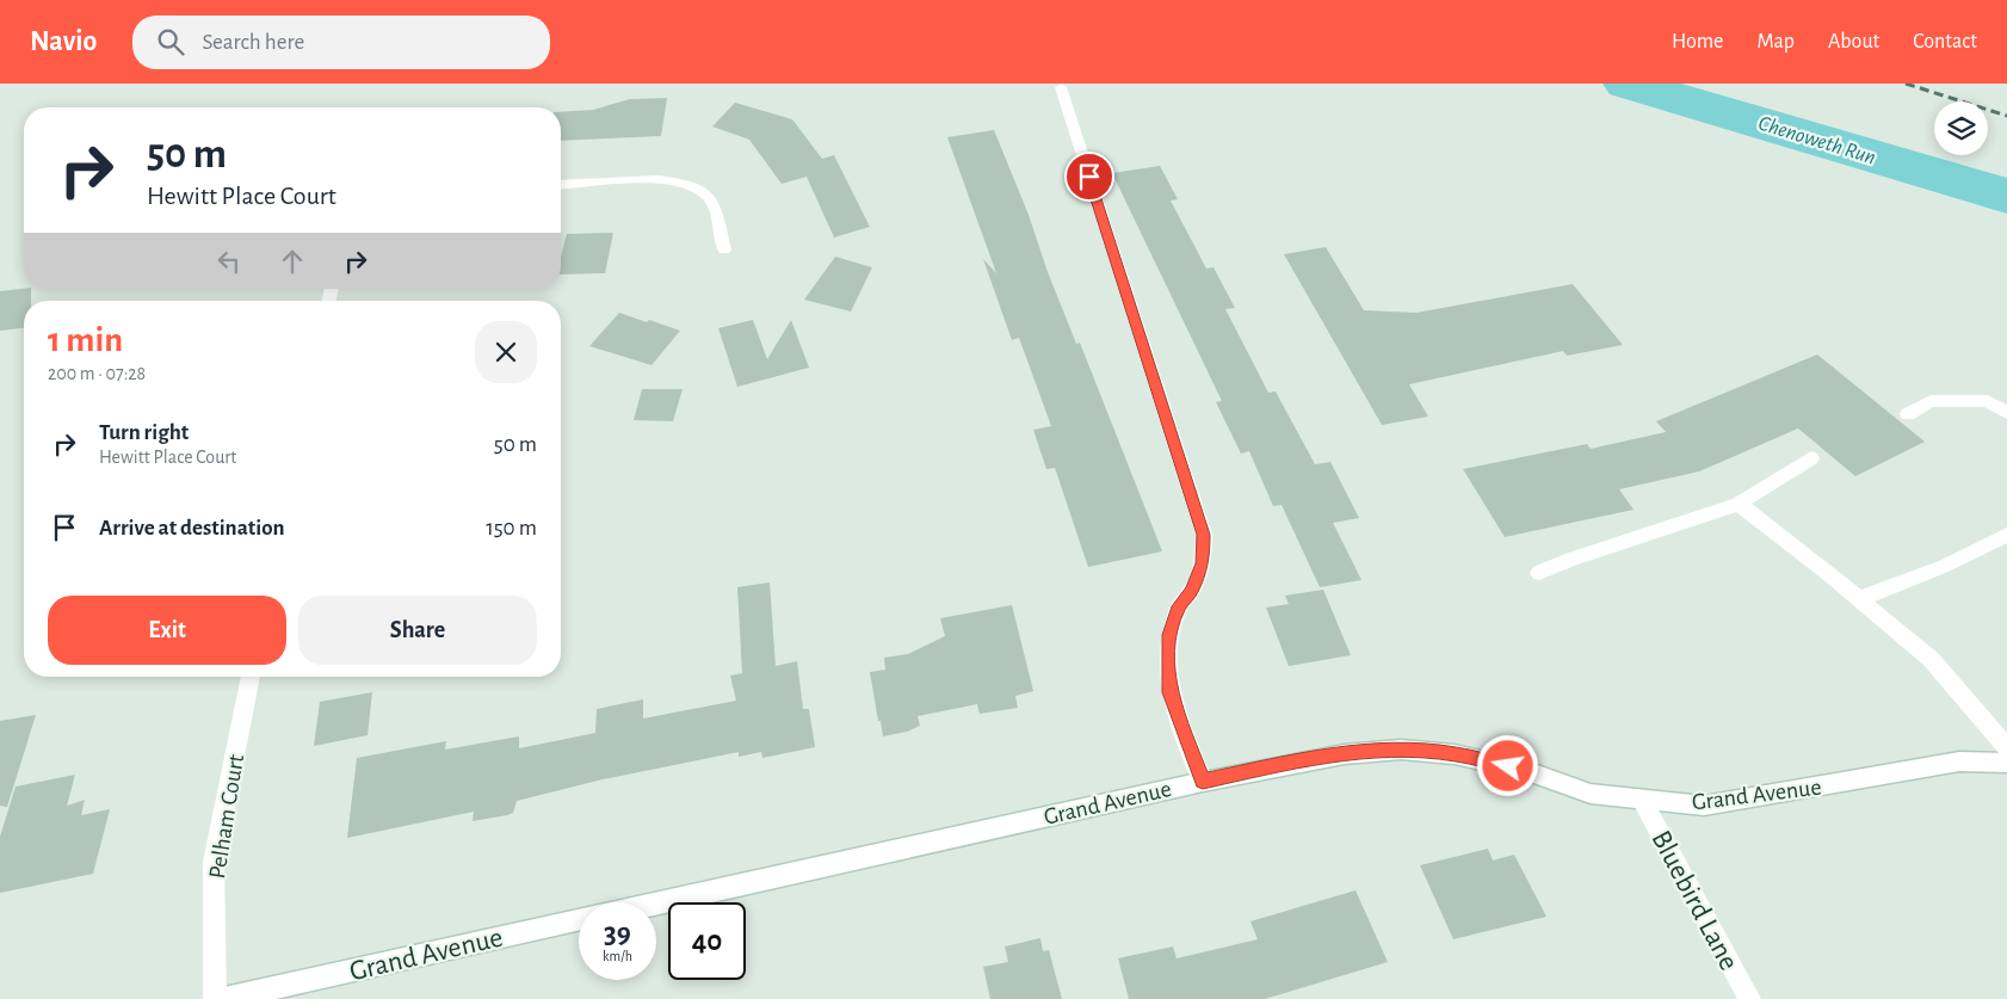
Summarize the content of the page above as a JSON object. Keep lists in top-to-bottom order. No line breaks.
{"streets":{"street":["Grand Avenue","Pelham Court","Bluebird Lane"]},"crossings":[["Grand Avenue","Bluebird Lane"]],"water":["Chenoweth Run"],"page":{"header":"Navio","search":"Search here","nav":["Home","Map","About","Contact"],"turn":["50 m","Hewitt Place Court"],"heading":["1 min","200 m · 07:28"],"list":[{"name":"Turn right","note":"Hewitt Place Court","value":"50 m"},{"name":"Arrive at destination","value":"150 m"}],"buttons":["Exit","Share"],"speed":"39 km/h","limit":"40"}}
